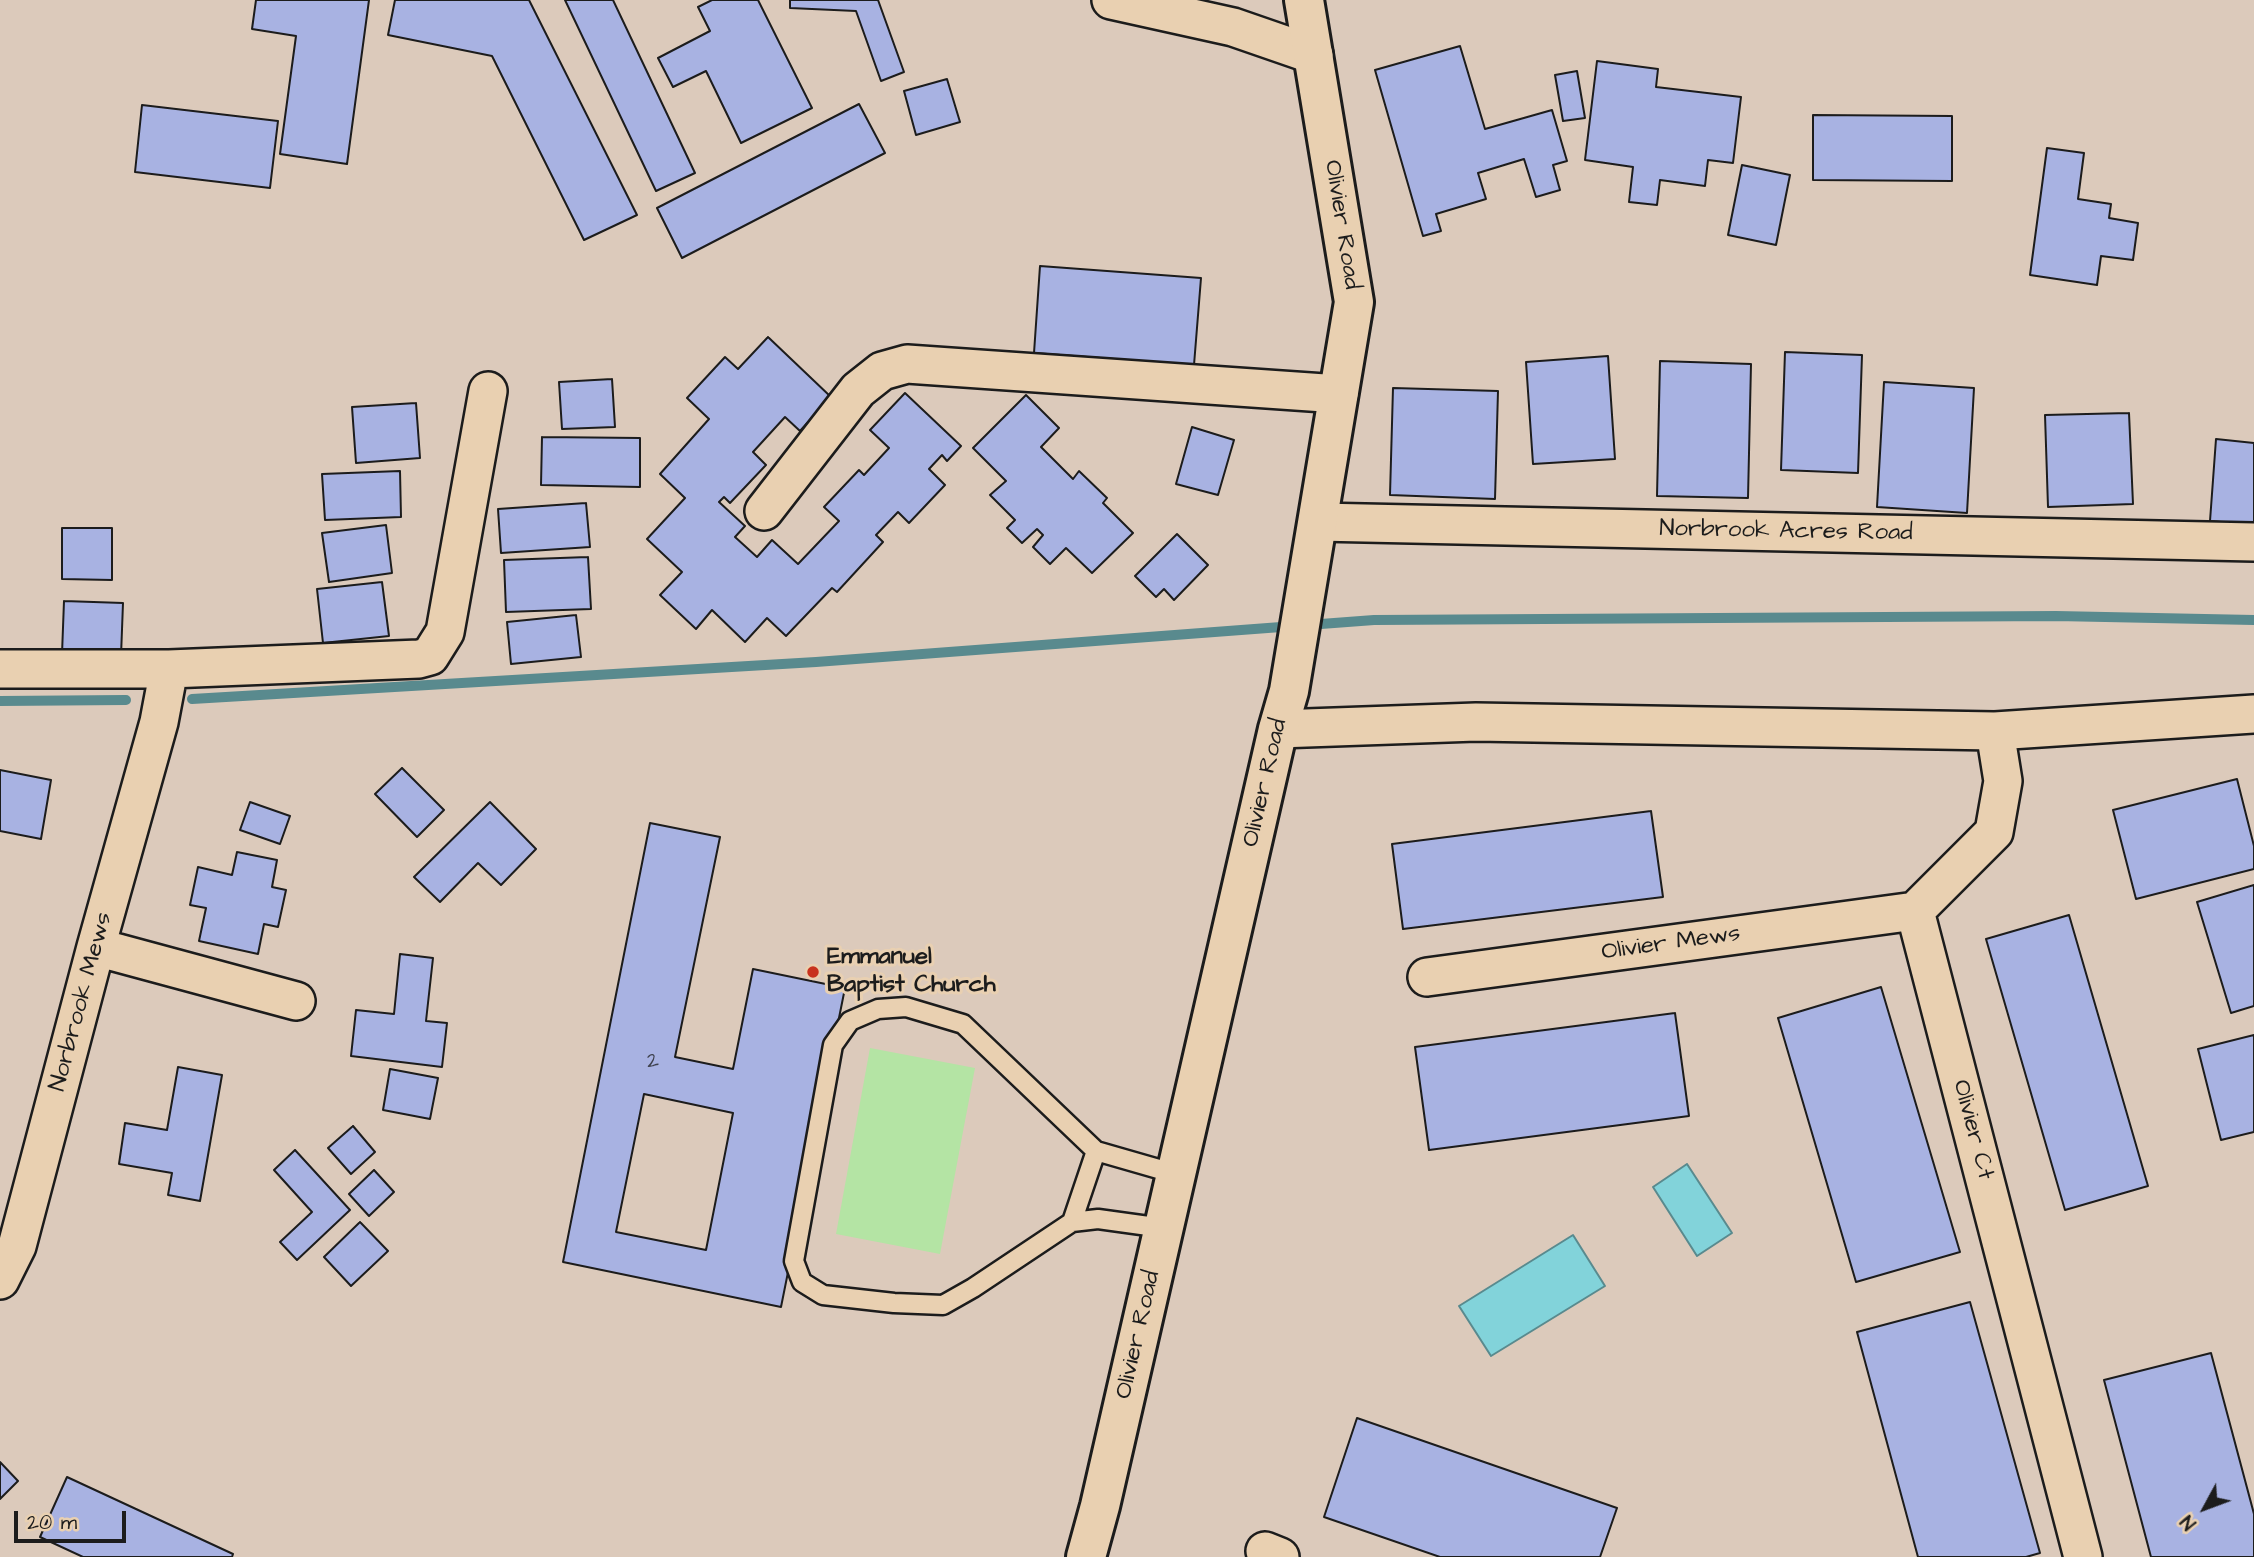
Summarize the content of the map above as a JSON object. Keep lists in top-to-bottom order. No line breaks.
{"streets":{"main road":["Olivier Road"],"street":["Norbrook Acres Road","Olivier Mews","Norbrook Mews","Olivier Ct"]},"crossings":[["Olivier Road","Norbrook Acres Road"],["Olivier Mews","Olivier Ct"]],"places":["Emmanuel Baptist Church"],"house_numbers":["2"],"scale_bar":"20 m","north":"bottom left"}
